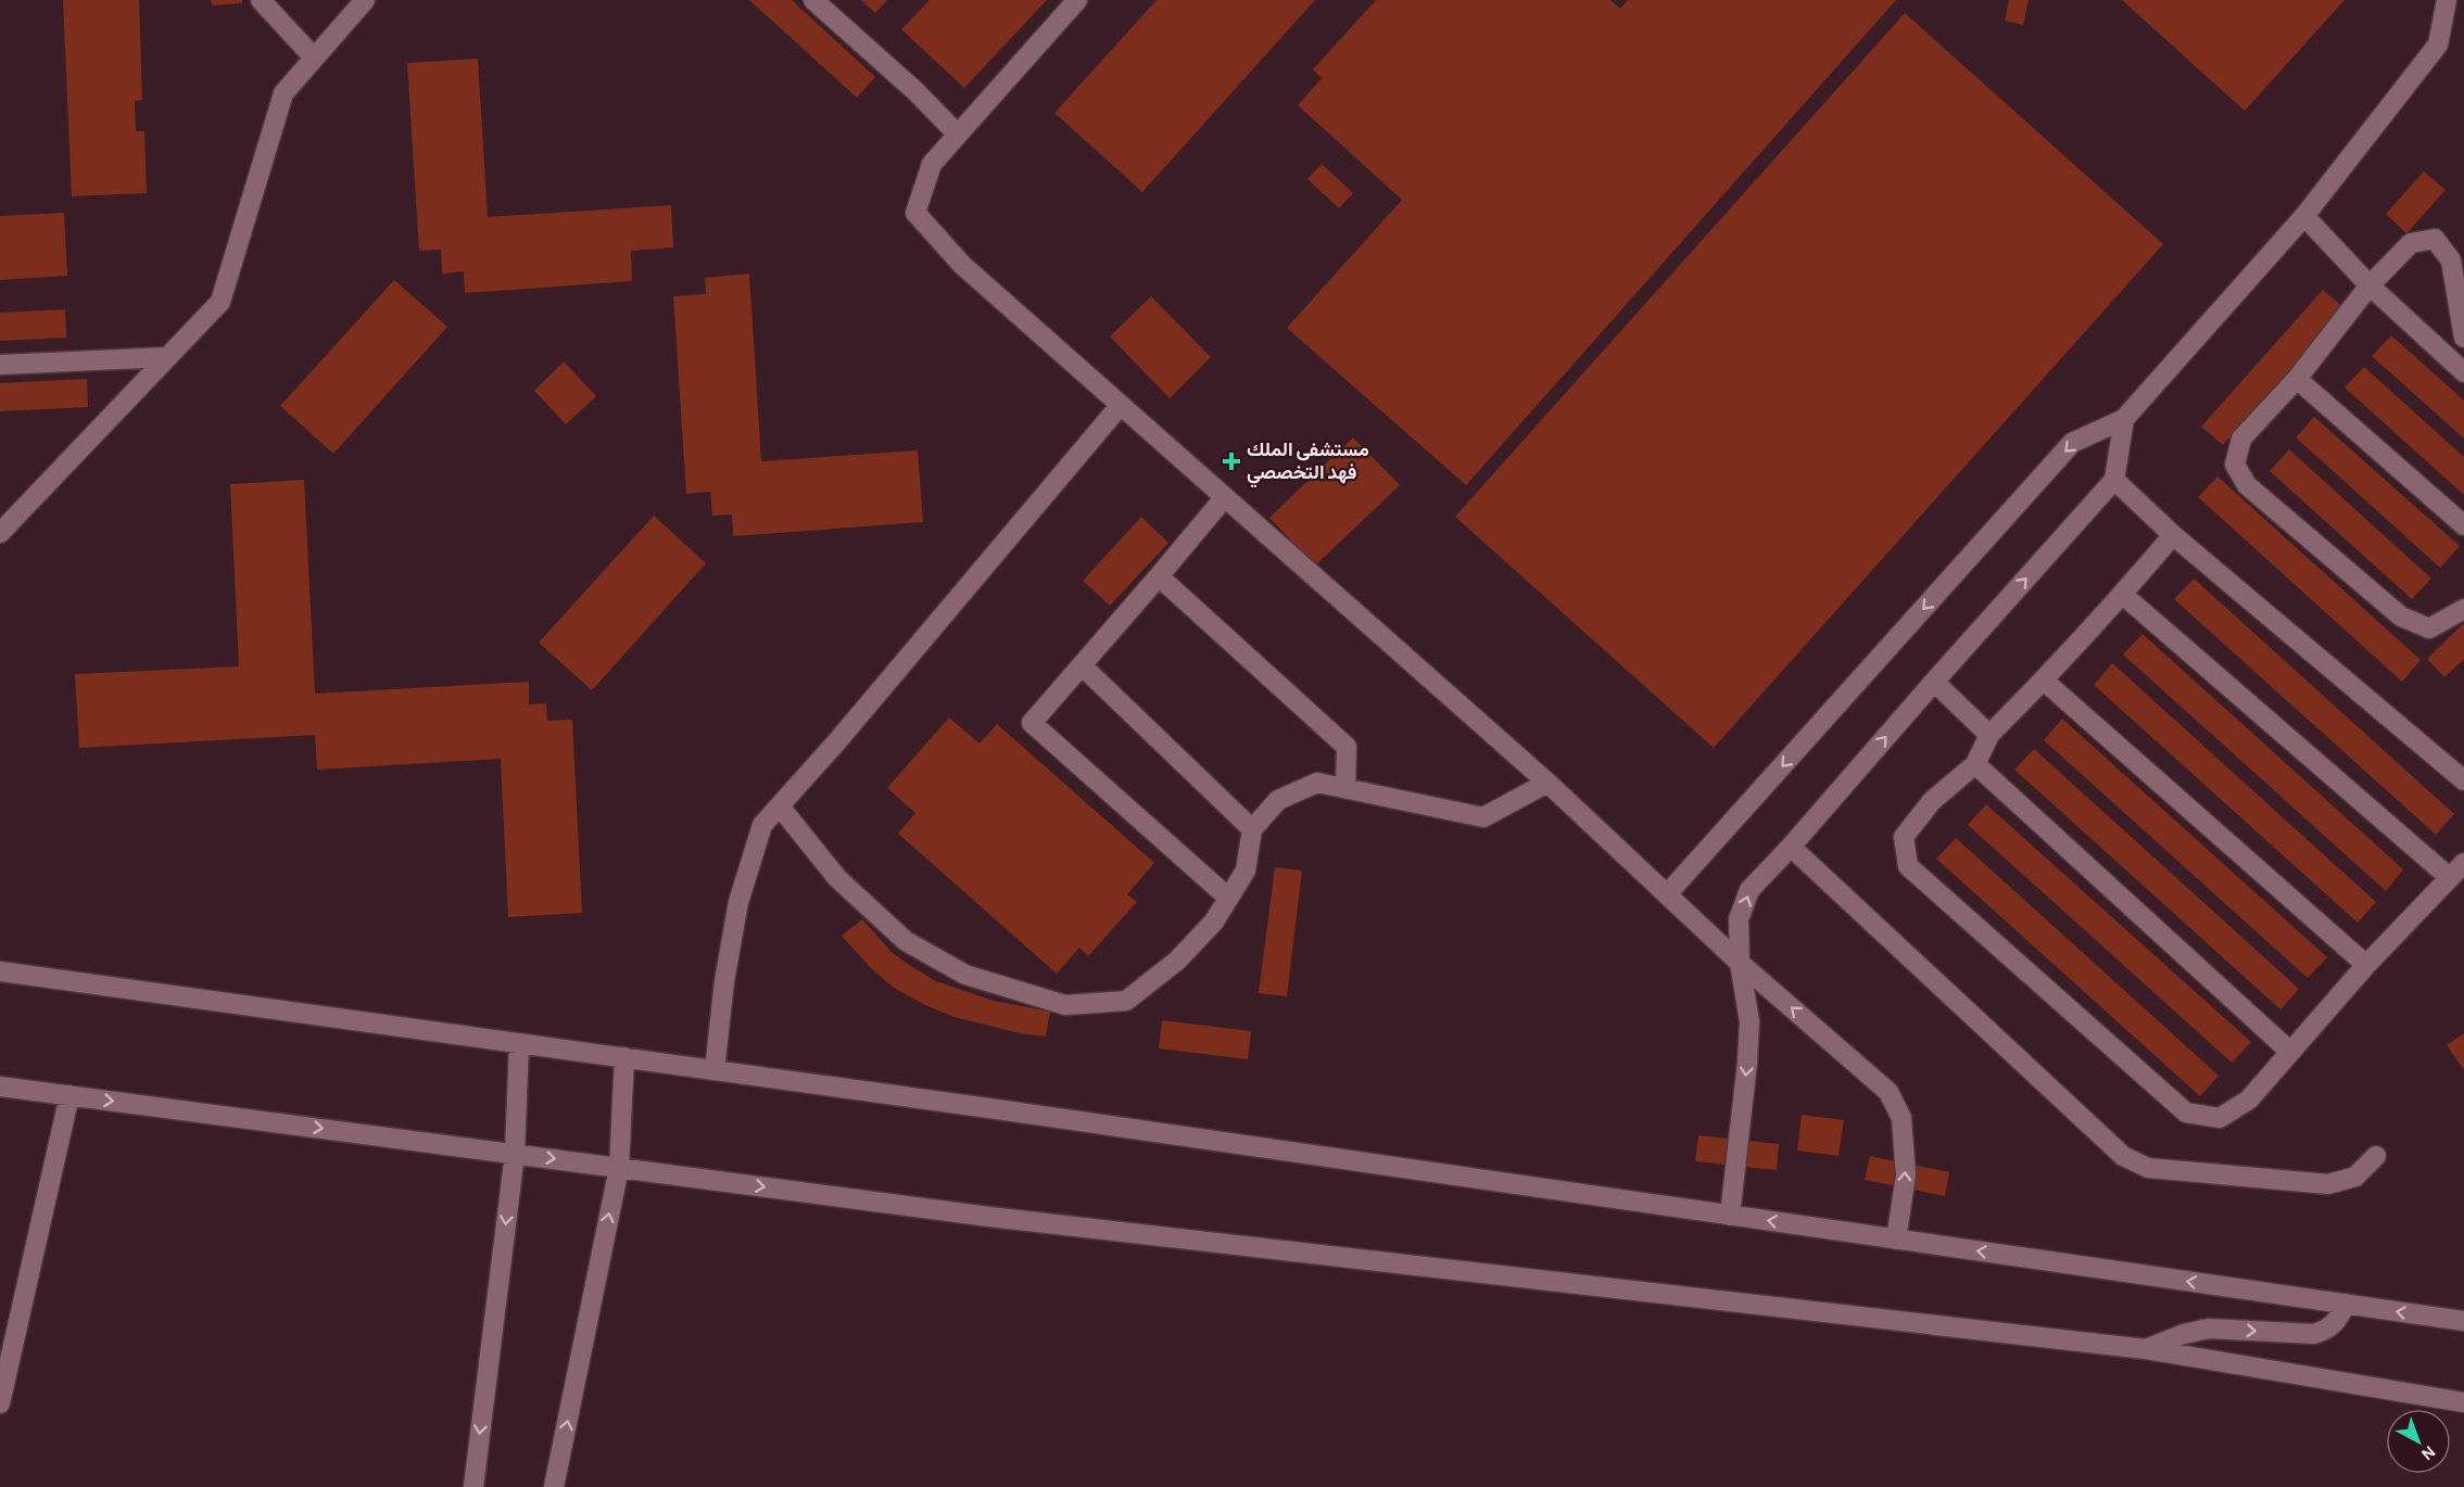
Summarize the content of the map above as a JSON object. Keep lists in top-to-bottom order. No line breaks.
{"places":{"health":["مستشفى الملك فهد التخصصي"]},"north":"bottom right"}
